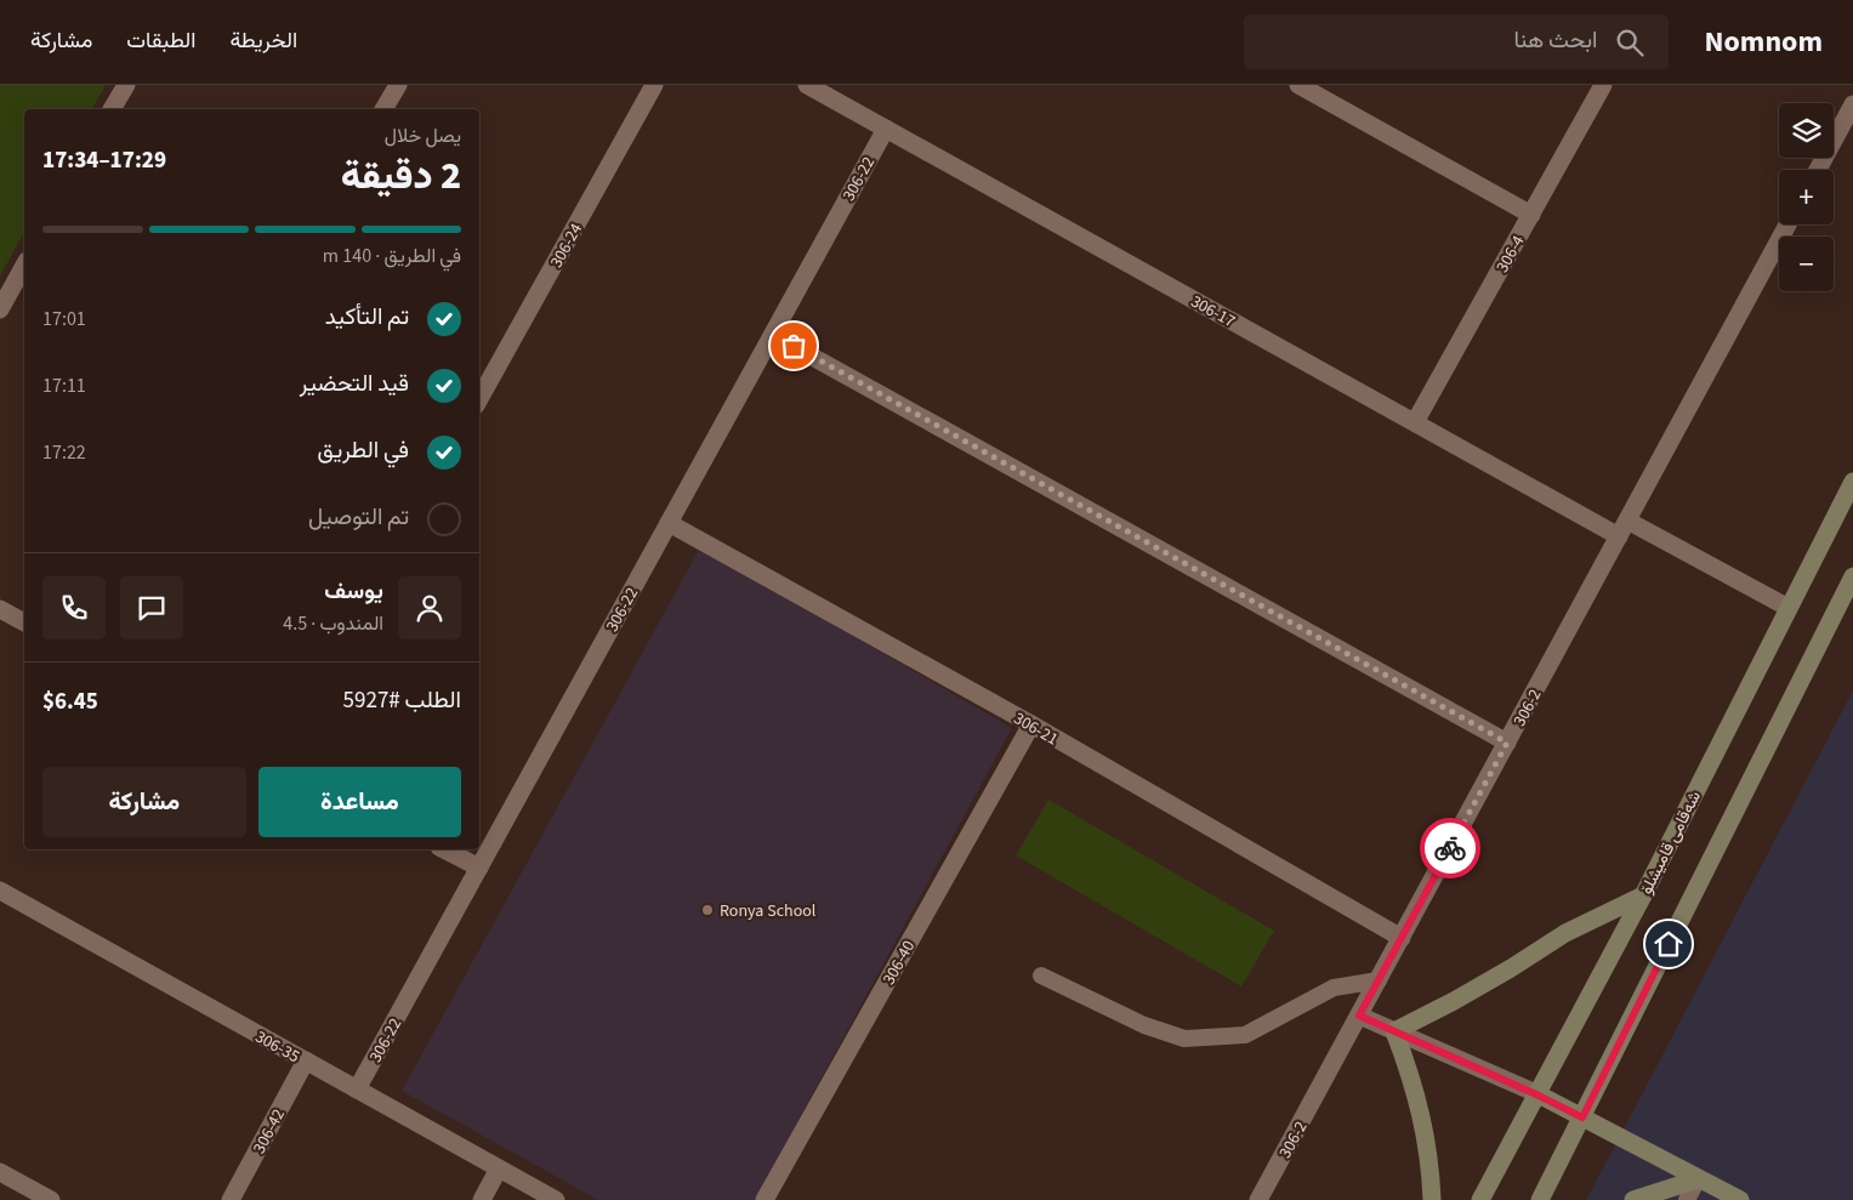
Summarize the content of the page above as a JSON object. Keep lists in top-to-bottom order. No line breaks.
{"streets":{"street":["306-22","306-24","306-4","306-17","306-2","306-21","شەقامی قامیشلۆ","306-40","306-35","306-42"]},"crossings":[["306-22","306-17"],["306-22","306-21"],["306-22","306-35"],["306-4","306-17"],["306-17","306-2"],["306-17","شەقامی قامیشلۆ"],["306-2","306-21"],["306-21","306-40"],["306-35","306-42"]],"places":["Ronya School"],"page":{"header":"Nomnom","search":"ابحث هنا","nav":["الخريطة","الطبقات","مشاركة"],"map_buttons":["+","−"],"heading":["2 دقيقة","يصل خلال","17:29–17:34"],"panel":["يوسف","المندوب · 4.5","الطلب #5927","$6.45"],"bar":"في الطريق · 140 m","list":[["تم التأكيد","17:01"],["قيد التحضير","17:11"],["في الطريق","17:22"],"تم التوصيل"],"buttons":["مساعدة","مشاركة"]}}
